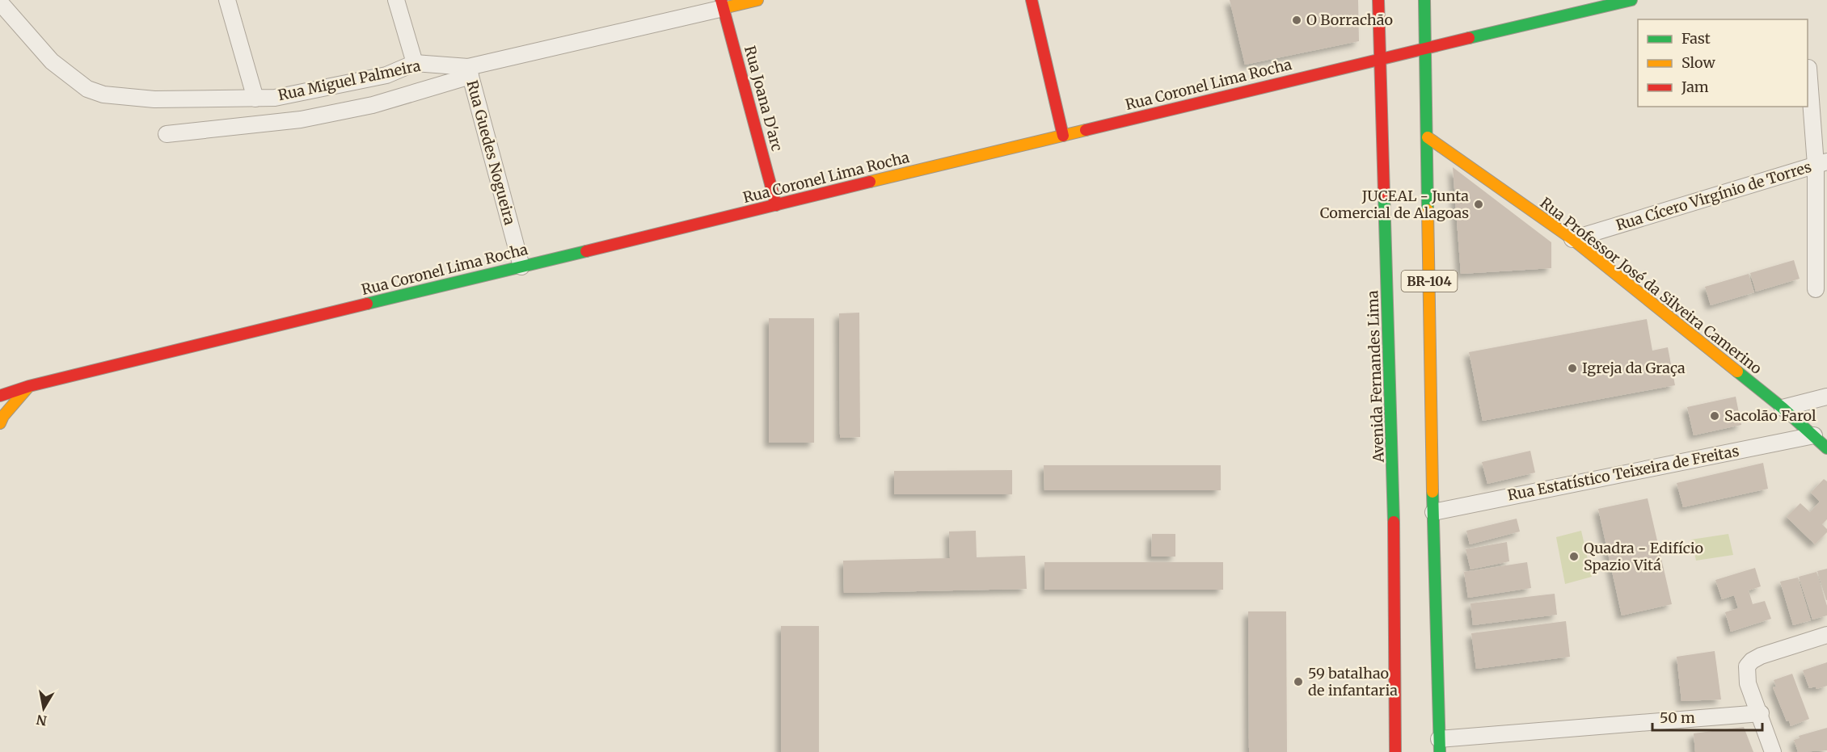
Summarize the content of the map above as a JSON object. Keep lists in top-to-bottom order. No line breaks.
{"streets":{"main road":["Rua Miguel Palmeira","Rua Coronel Lima Rocha","Rua Joana D'arc","BR-104","Rua Professor José da Silveira Camerino","Avenida Fernandes Lima"],"street":["Rua Guedes Nogueira","Rua Cícero Virgínio de Torres","Rua Estatístico Teixeira de Freitas"]},"crossings":[["Rua Miguel Palmeira","Rua Joana D'arc"],["Rua Miguel Palmeira","Rua Guedes Nogueira"],["Rua Coronel Lima Rocha","Rua Joana D'arc"],["Rua Coronel Lima Rocha","Rua Guedes Nogueira"],["Rua Coronel Lima Rocha","BR-104"],["Rua Coronel Lima Rocha","Avenida Fernandes Lima"],["Rua Cícero Virgínio de Torres","Rua Professor José da Silveira Camerino"],["BR-104","Rua Professor José da Silveira Camerino"],["BR-104","Rua Estatístico Teixeira de Freitas"],["Rua Professor José da Silveira Camerino","Rua Estatístico Teixeira de Freitas"]],"places":["O Borrachão","JUCEAL - Junta Comercial de Alagoas","Igreja da Graça","Sacolão Farol","Quadra - Edifício Spazio Vitá","59 batalhao de infantaria"],"legend":["Fast","Slow","Jam"],"scale_bar":"50 m","north":"bottom"}
